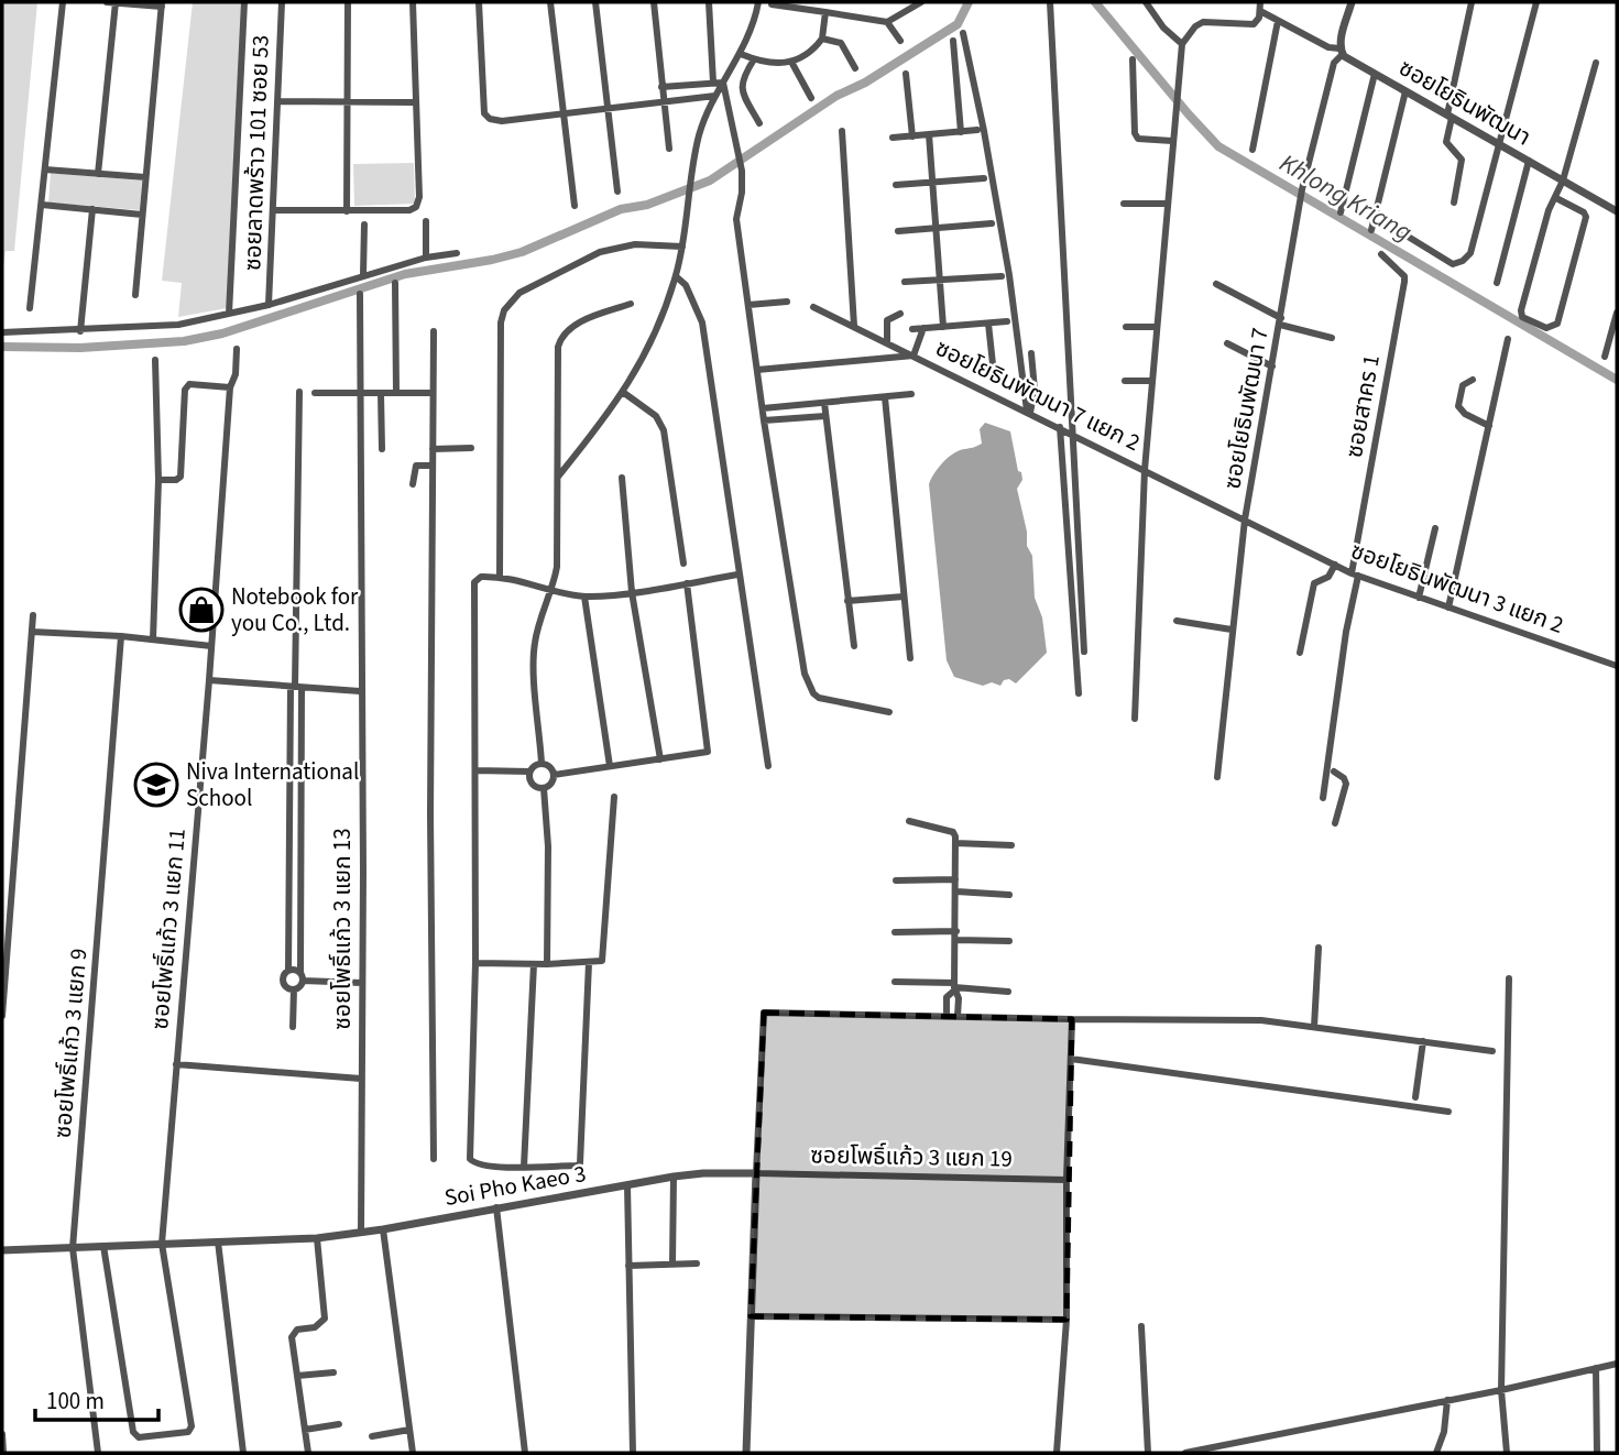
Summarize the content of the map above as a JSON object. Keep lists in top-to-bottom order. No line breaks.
{"streets":{"street":["ซอยโยธินพัฒนา","ซอยลาดพร้าว 101 ซอย 53","ซอยโยธินพัฒนา 7 แยก 2","ซอยสาคร 1","ซอยโยธินพัฒนา 7","ซอยโยธินพัฒนา 3 แยก 2","ซอยโพธิ์แก้ว 3 แยก 11","ซอยโพธิ์แก้ว 3 แยก 13","ซอยโพธิ์แก้ว 3 แยก 9","ซอยโพธิ์แก้ว 3 แยก 19","Soi Pho Kaeo 3"]},"crossings":[["ซอยโยธินพัฒนา","ซอยโยธินพัฒนา 7"],["ซอยโยธินพัฒนา 7 แยก 2","ซอยโยธินพัฒนา 7"],["ซอยโยธินพัฒนา 7 แยก 2","ซอยโยธินพัฒนา 3 แยก 2"],["ซอยสาคร 1","ซอยโยธินพัฒนา 3 แยก 2"],["ซอยโยธินพัฒนา 7","ซอยโยธินพัฒนา 3 แยก 2"],["ซอยโพธิ์แก้ว 3 แยก 11","Soi Pho Kaeo 3"],["ซอยโพธิ์แก้ว 3 แยก 13","Soi Pho Kaeo 3"],["ซอยโพธิ์แก้ว 3 แยก 9","Soi Pho Kaeo 3"],["ซอยโพธิ์แก้ว 3 แยก 19","Soi Pho Kaeo 3"]],"water":["Khlong Kriang"],"places":{"shop":["Notebook for you Co., Ltd."],"school or university":["Niva International School"]},"scale_bar":"100 m"}
